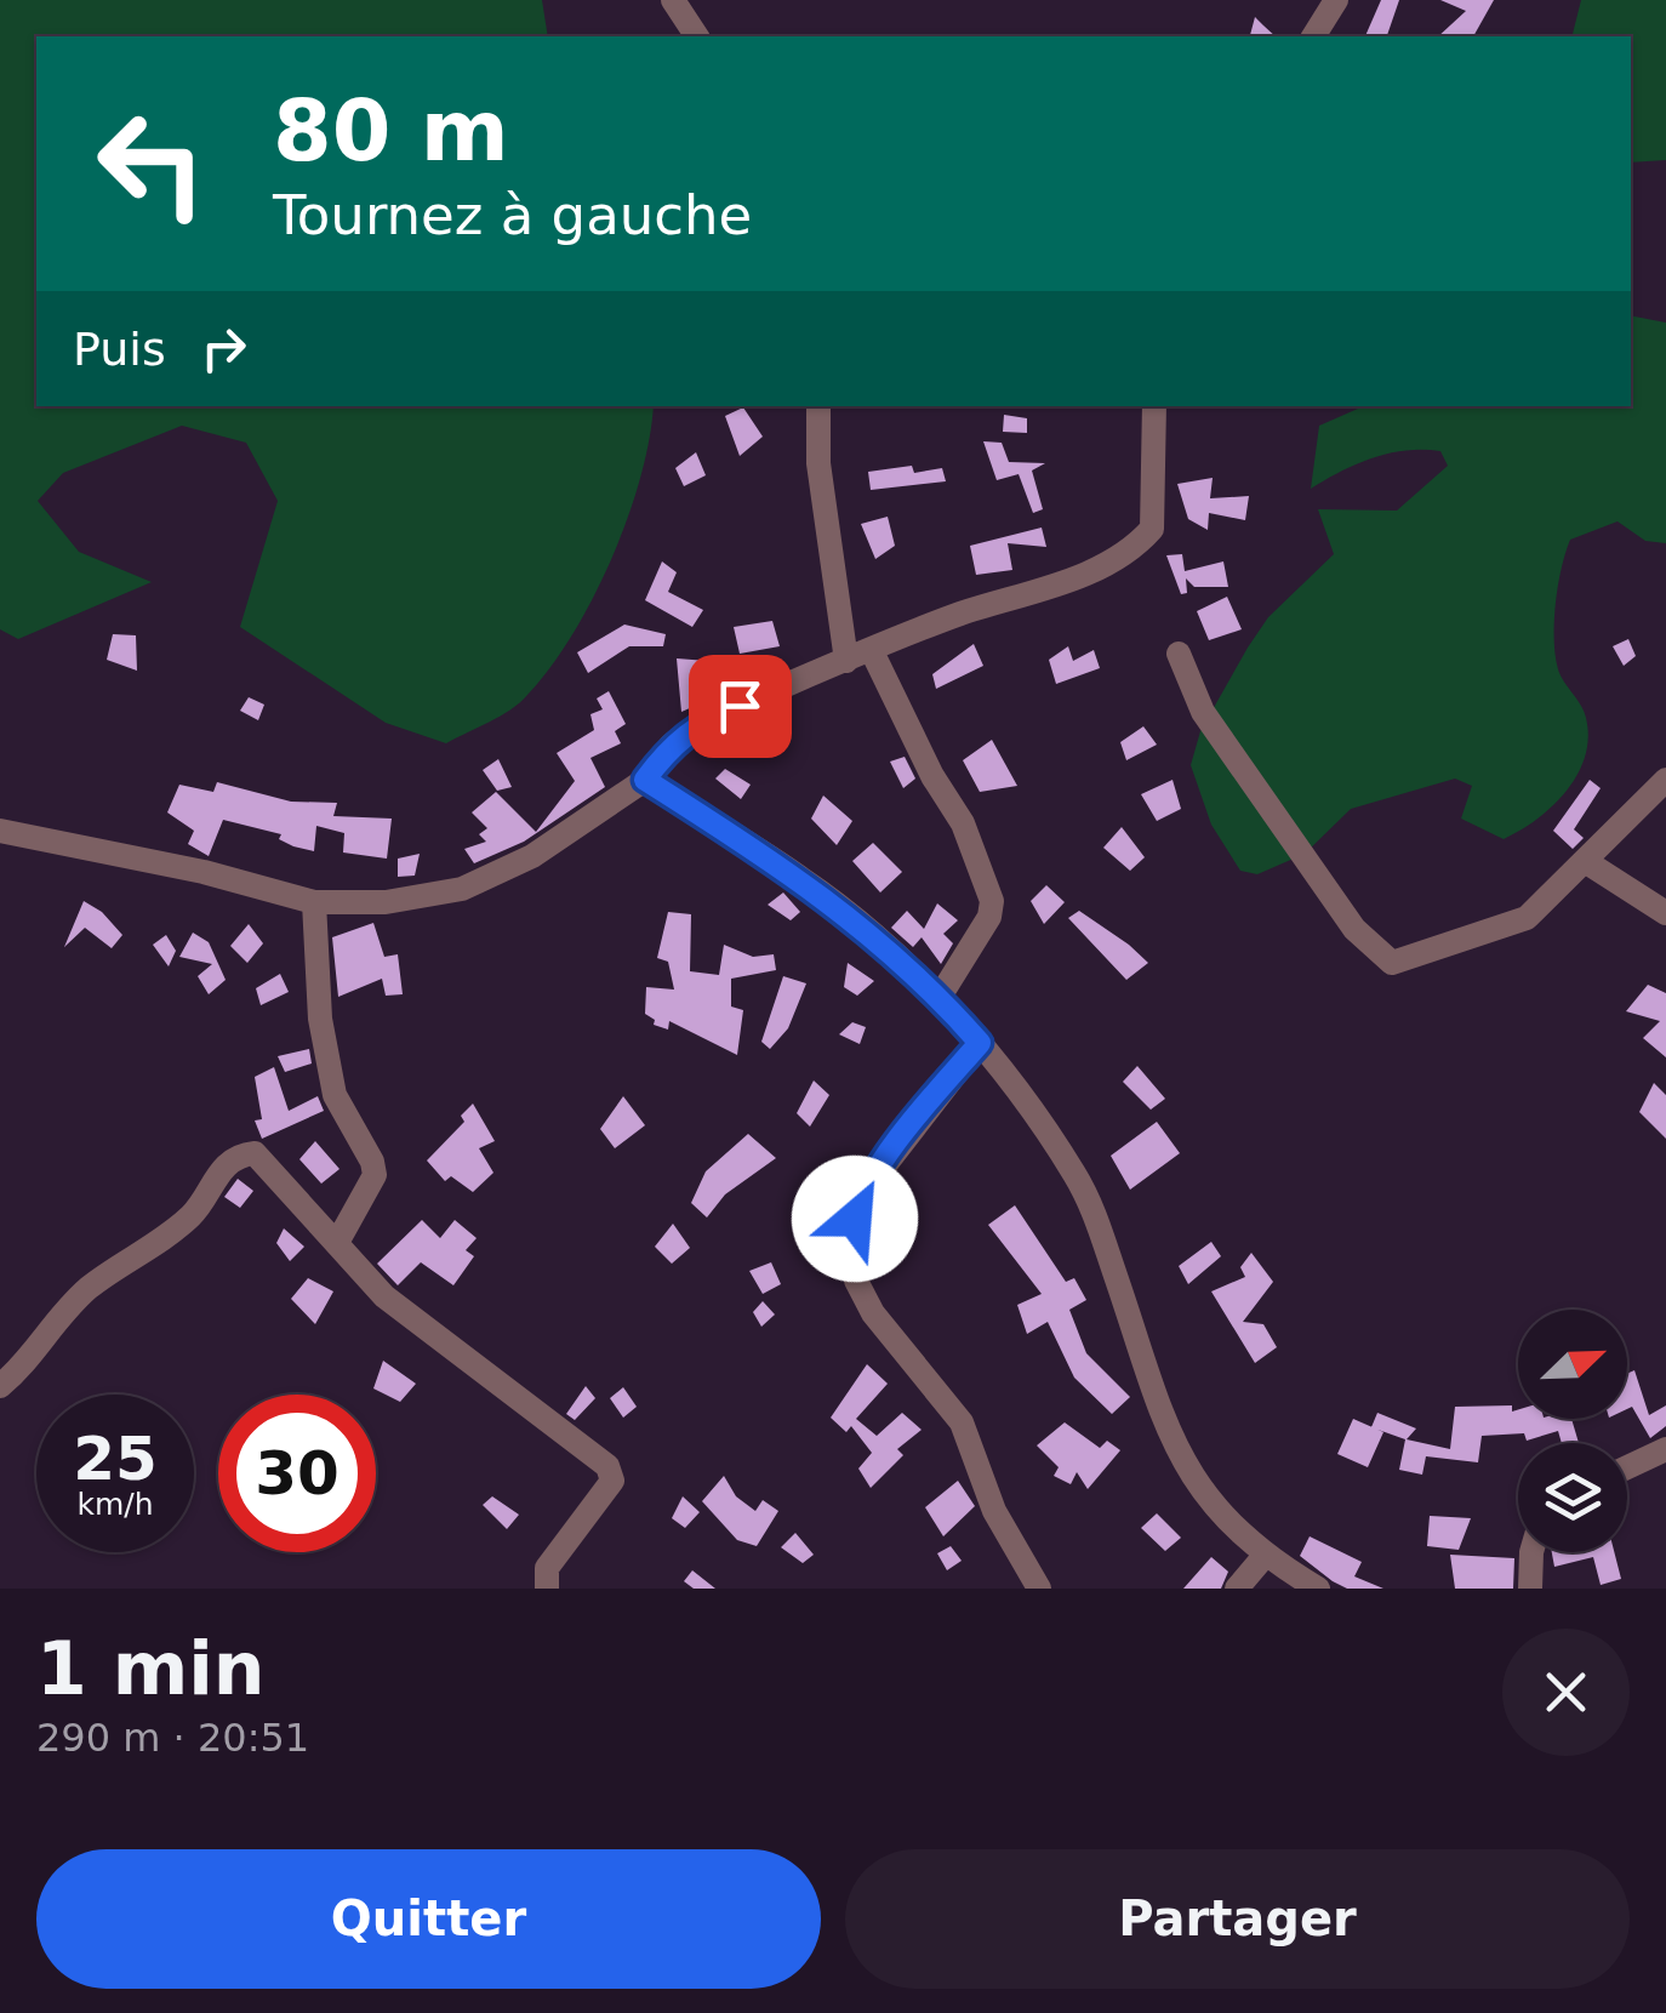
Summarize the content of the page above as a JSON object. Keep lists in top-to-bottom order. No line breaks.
{"north":"top right","page":{"turn":["80 m","Tournez à gauche"],"then":"Puis","speed":"25 km/h","limit":"30","heading":["1 min","290 m · 20:51"],"buttons":["Quitter","Partager"]}}
